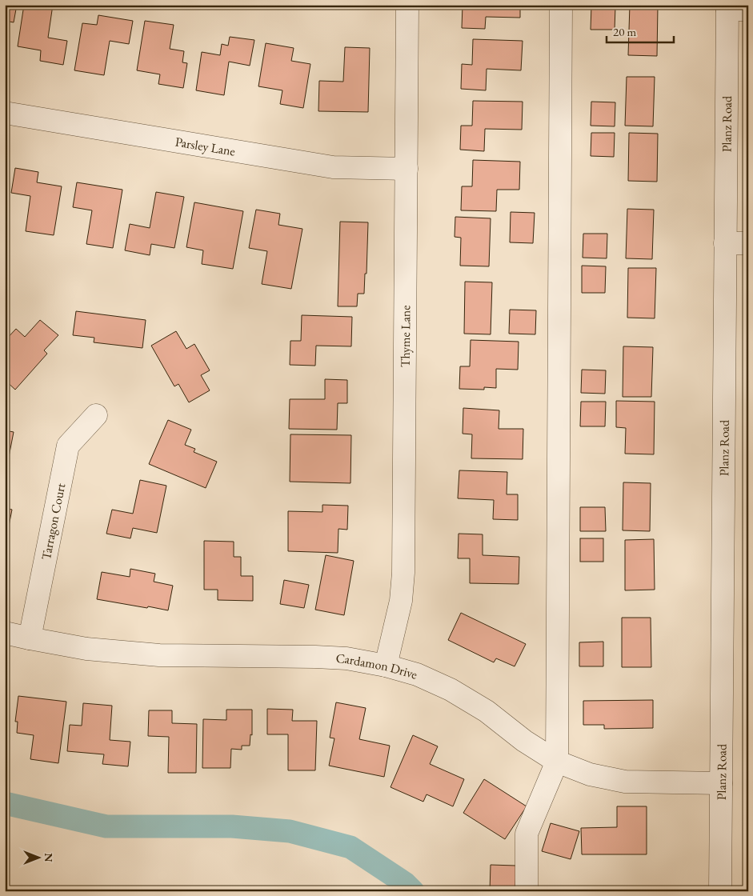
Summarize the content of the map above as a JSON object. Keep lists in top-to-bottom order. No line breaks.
{"streets":{"street":["Planz Road","Parsley Lane","Thyme Lane","Tarragon Court","Cardamon Drive"]},"crossings":[["Planz Road","Cardamon Drive"],["Parsley Lane","Thyme Lane"],["Thyme Lane","Cardamon Drive"],["Tarragon Court","Cardamon Drive"]],"scale_bar":"20 m","north":"right"}
